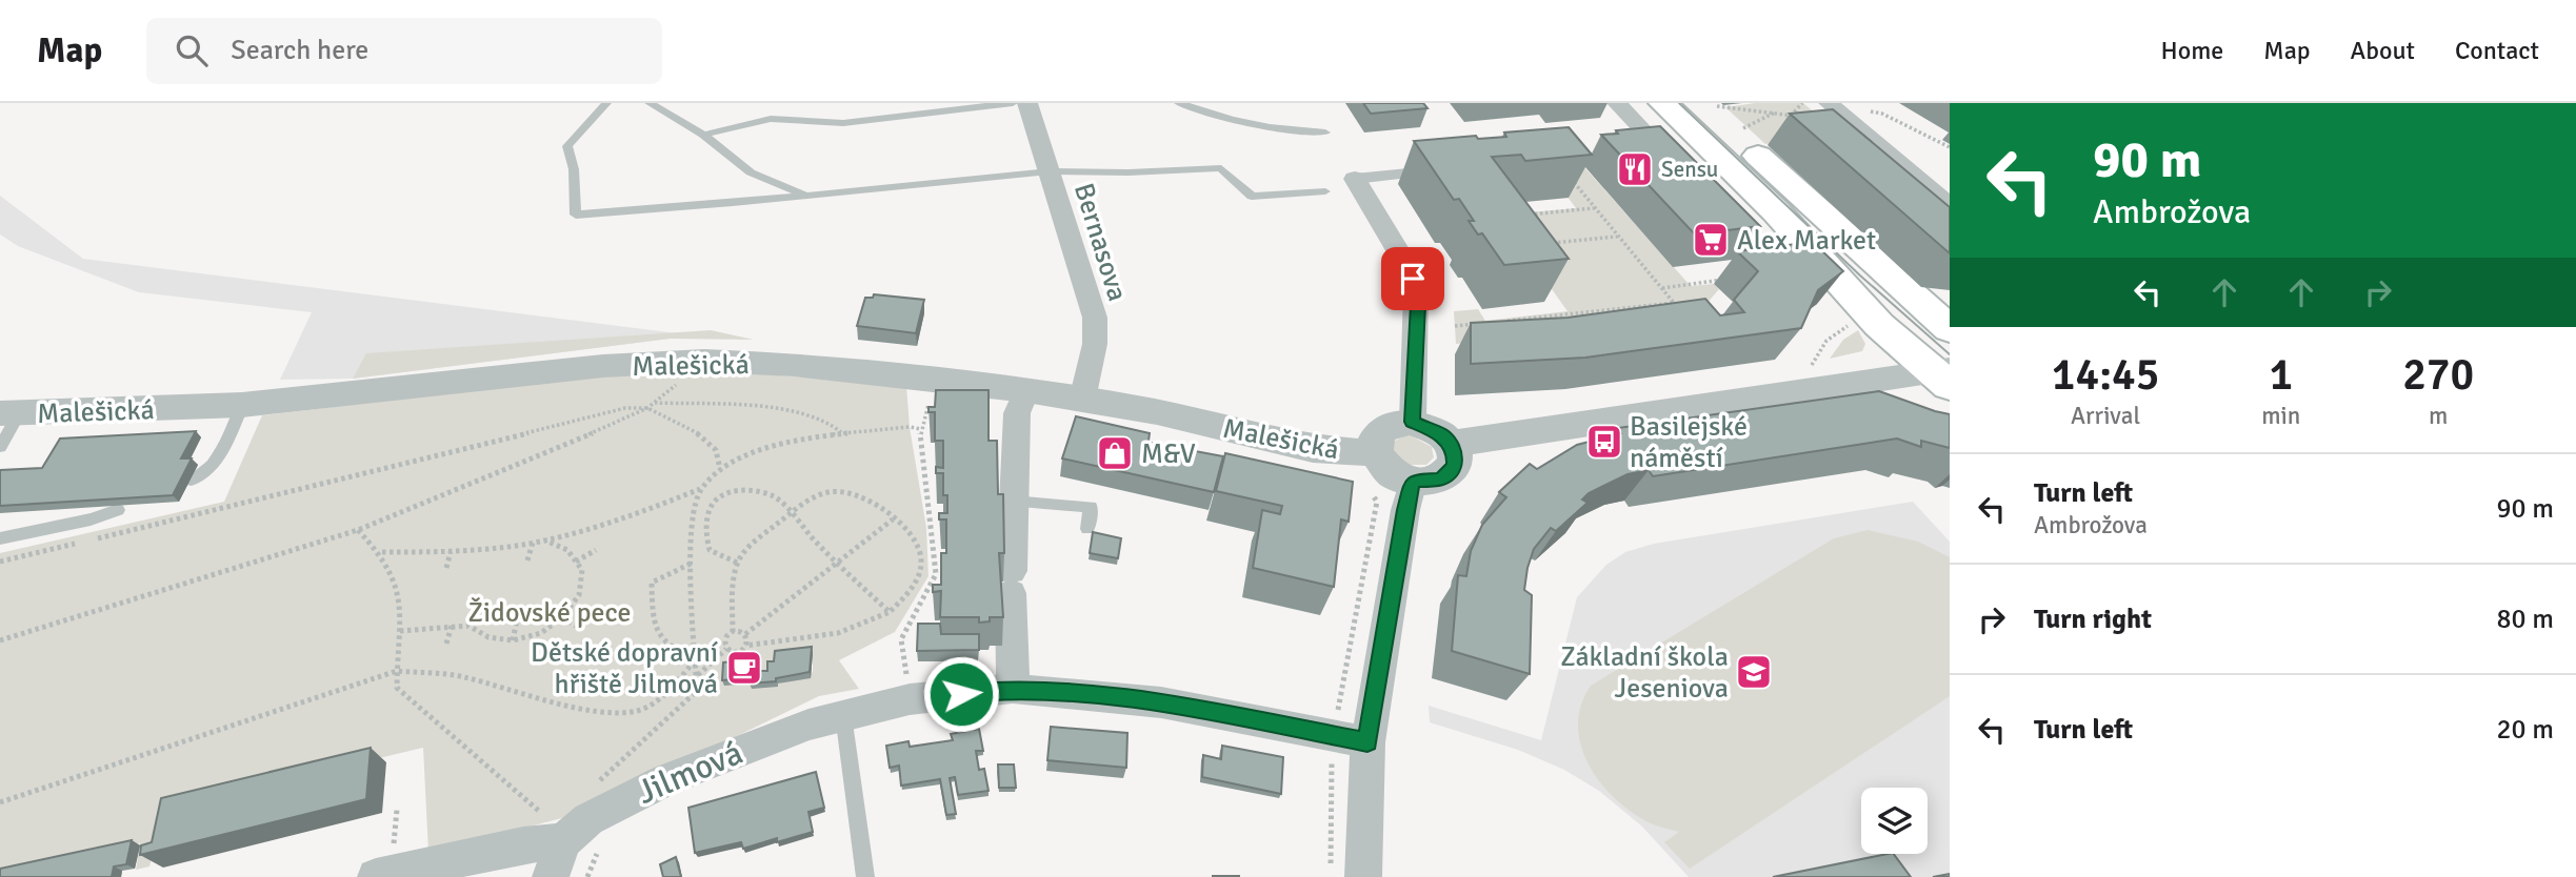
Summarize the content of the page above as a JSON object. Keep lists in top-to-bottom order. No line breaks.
{"streets":{"street":["Bernasova","Malešická","Jilmová"]},"crossings":[["Bernasova","Malešická"]],"parks":["Židovské pece"],"places":{"restaurant":["Sensu"],"supermarket":["Alex Market"],"bus stop":["Basilejské náměstí"],"shop":["M&V"],"cafe":["Dětské dopravní hřiště Jilmová"],"school or university":["Základní škola Jeseniova"]},"page":{"header":"Map","search":"Search here","nav":["Home","Map","About","Contact"],"turn":["90 m","Ambrožova"],"eta":["14:45","Arrival","1","min","270","m"],"list":[{"name":"Turn left","note":"Ambrožova","value":"90 m"},{"name":"Turn right","value":"80 m"},{"name":"Turn left","value":"20 m"}]}}
